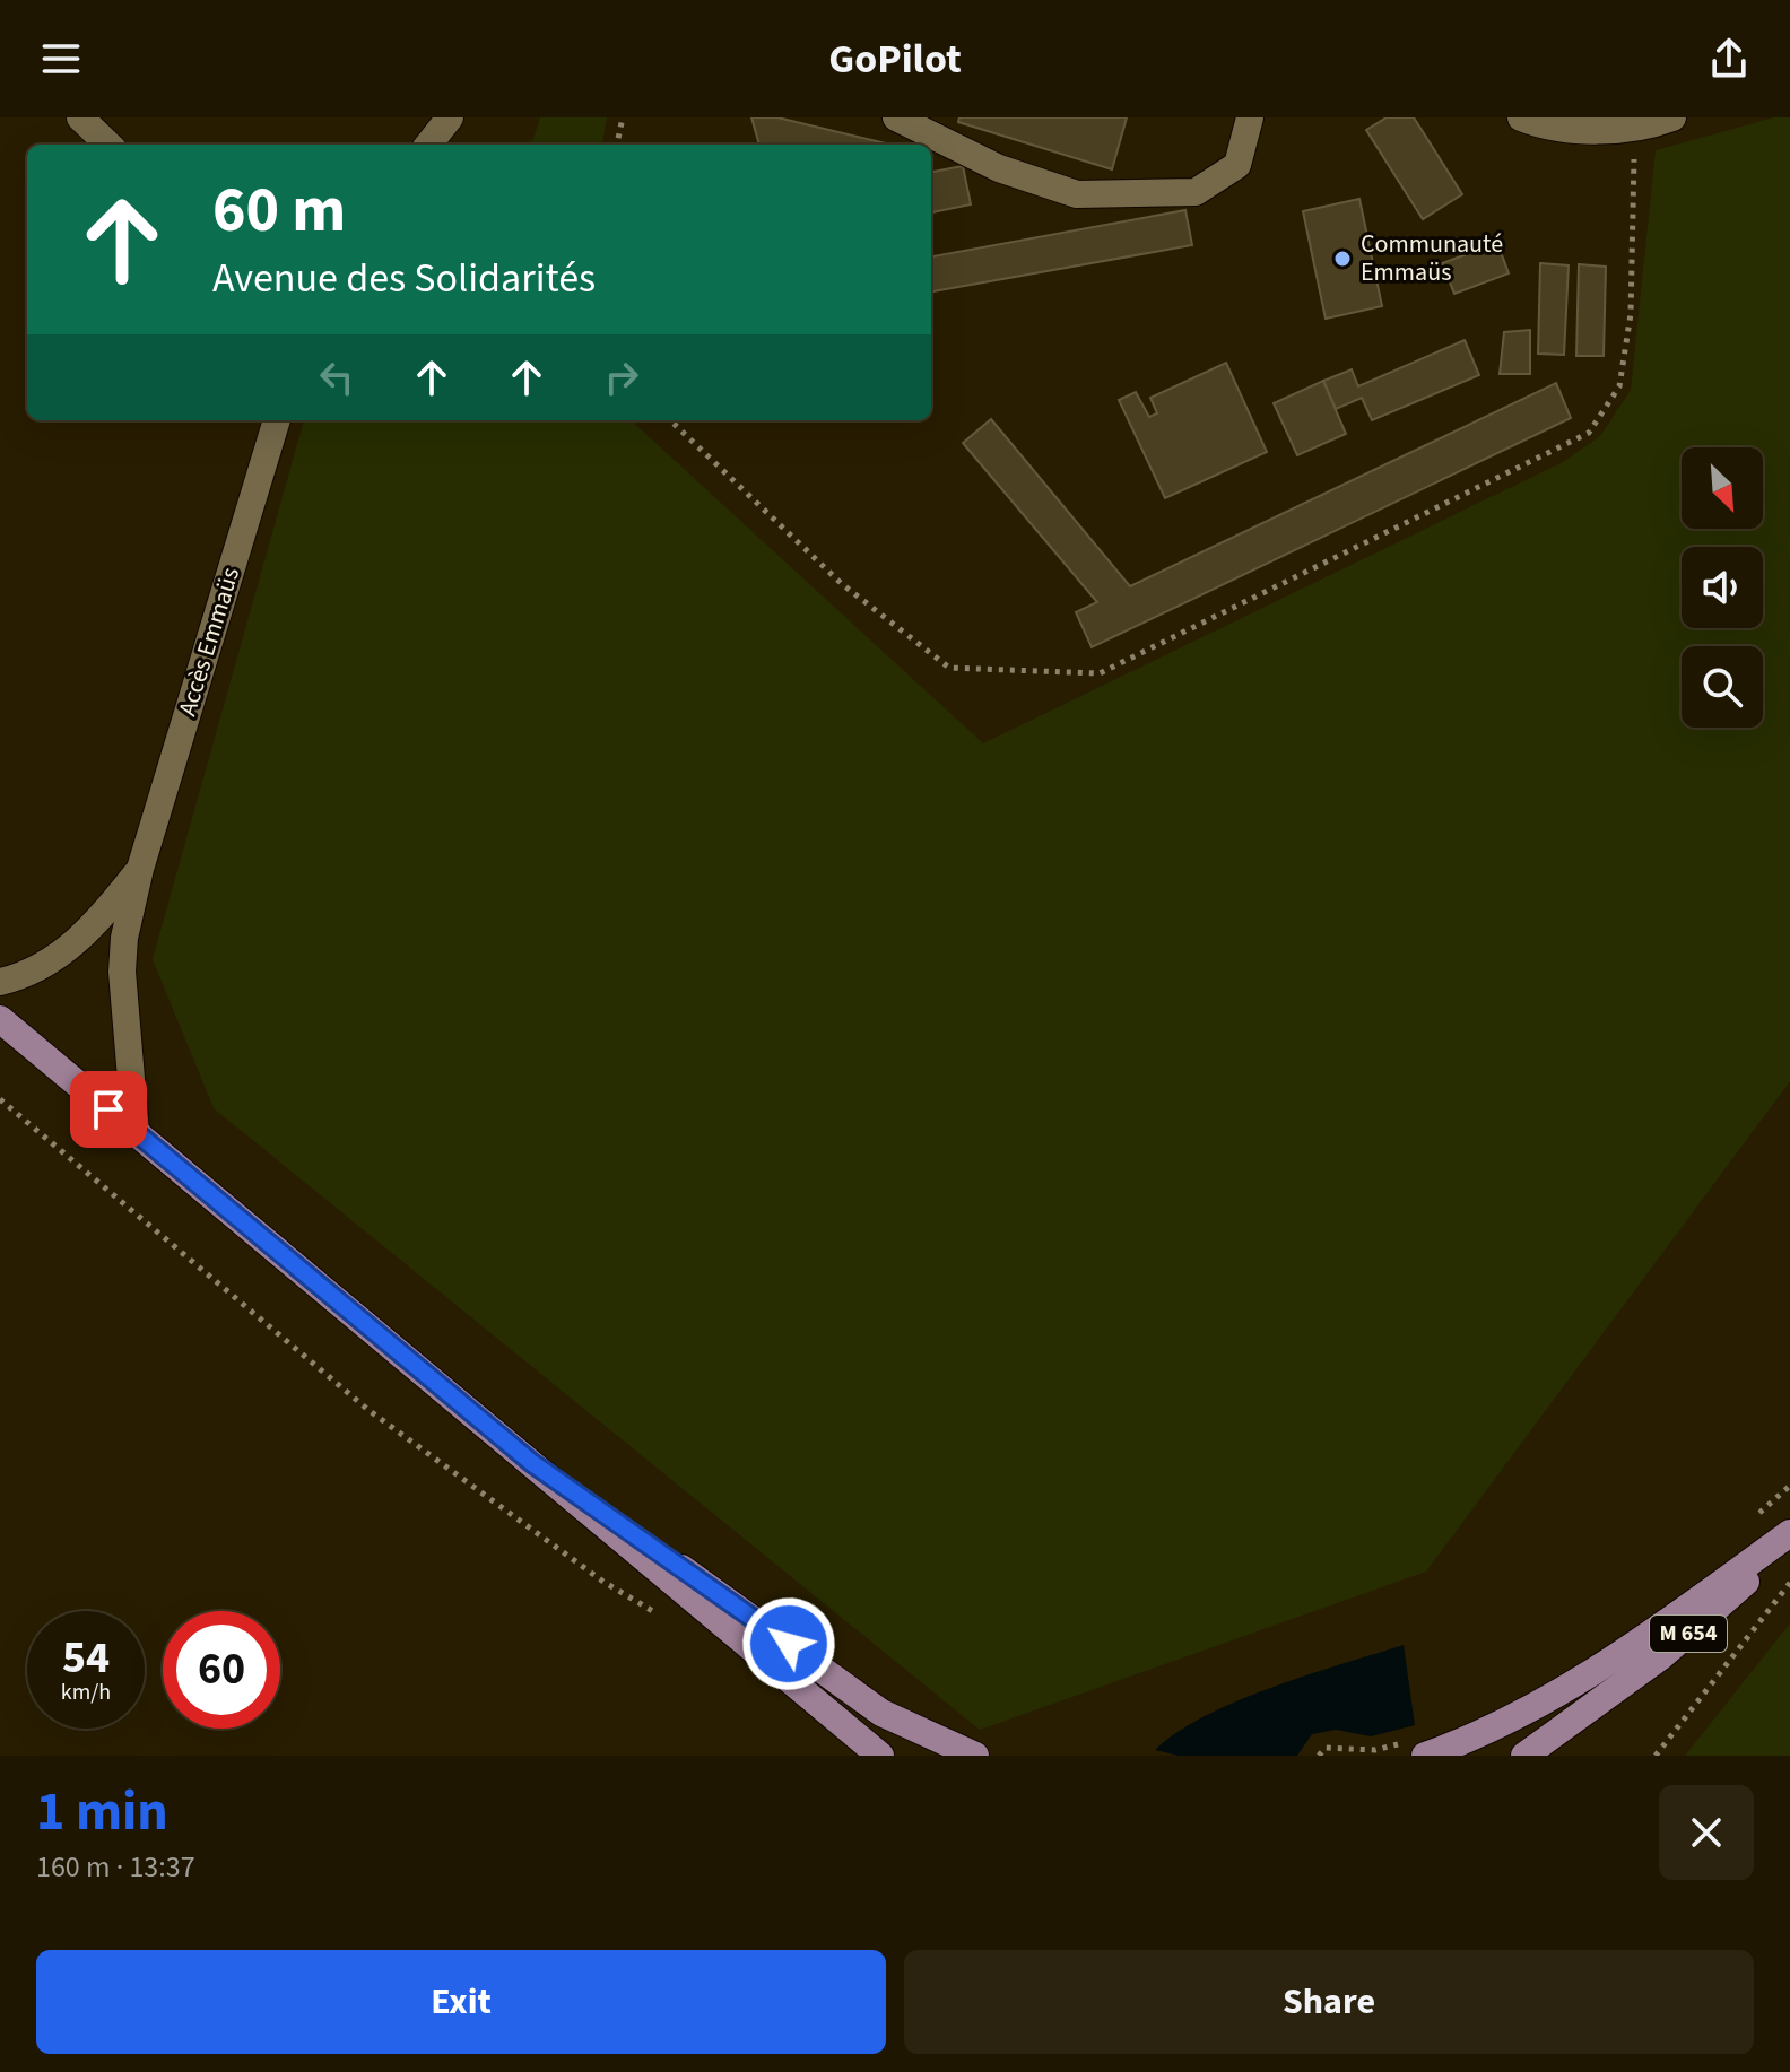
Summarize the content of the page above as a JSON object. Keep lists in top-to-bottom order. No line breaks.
{"streets":{"main road":["M 654"],"street":["Accès Emmaüs"]},"places":["Communauté Emmaüs"],"north":"bottom right","page":{"header":"GoPilot","turn":["60 m","Avenue des Solidarités"],"speed":"54 km/h","limit":"60","heading":["1 min","160 m · 13:37"],"buttons":["Exit","Share"]}}
